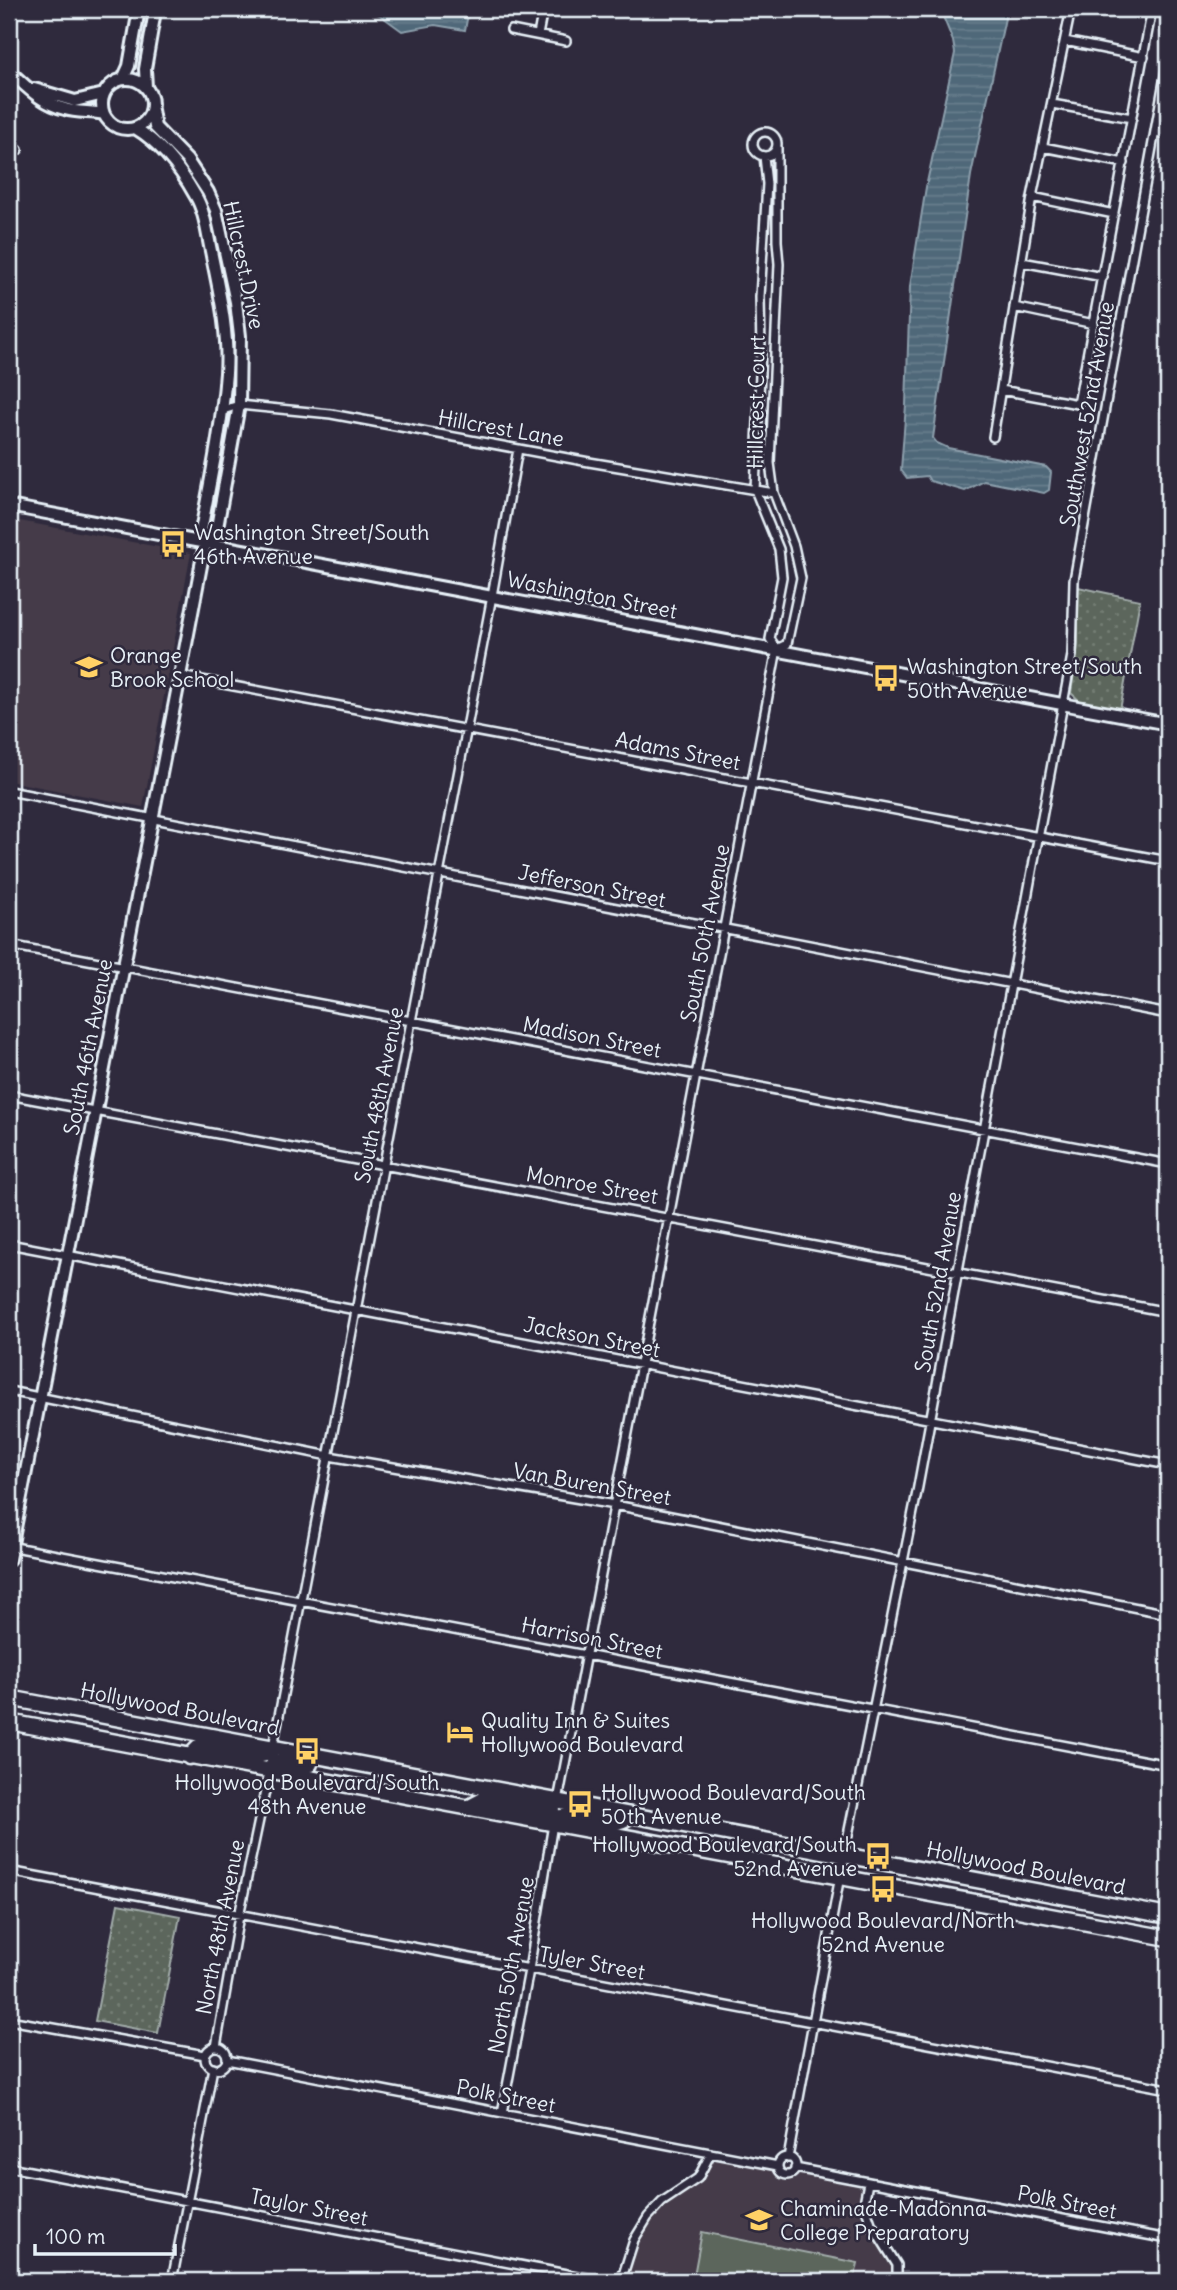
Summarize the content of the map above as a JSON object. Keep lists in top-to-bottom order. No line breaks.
{"streets":{"highway":["Hollywood Boulevard"],"street":["Hillcrest Drive","Hillcrest Court","Southwest 52nd Avenue","Hillcrest Lane","Washington Street","Adams Street","Jefferson Street","South 50th Avenue","Madison Street","South 46th Avenue","South 48th Avenue","Monroe Street","South 52nd Avenue","Jackson Street","Van Buren Street","Harrison Street","North 48th Avenue","Tyler Street","North 50th Avenue","Polk Street","Taylor Street"]},"crossings":[["Hillcrest Drive","Hillcrest Lane"],["Hillcrest Drive","South 46th Avenue"],["Hillcrest Court","Hillcrest Lane"],["Hillcrest Court","Washington Street"],["Hillcrest Court","South 50th Avenue"],["Southwest 52nd Avenue","Washington Street"],["Southwest 52nd Avenue","South 52nd Avenue"],["Hillcrest Lane","South 46th Avenue"],["Hillcrest Lane","South 48th Avenue"],["Washington Street","South 50th Avenue"],["Washington Street","South 46th Avenue"],["Washington Street","South 48th Avenue"],["Washington Street","South 52nd Avenue"],["Adams Street","South 50th Avenue"],["Adams Street","South 46th Avenue"],["Adams Street","South 48th Avenue"],["Adams Street","South 52nd Avenue"],["Jefferson Street","South 50th Avenue"],["Jefferson Street","South 46th Avenue"],["Jefferson Street","South 48th Avenue"],["Jefferson Street","South 52nd Avenue"],["South 50th Avenue","Madison Street"],["South 50th Avenue","Monroe Street"],["South 50th Avenue","Jackson Street"],["South 50th Avenue","Van Buren Street"],["South 50th Avenue","Harrison Street"],["South 50th Avenue","Hollywood Boulevard"],["Madison Street","South 46th Avenue"],["Madison Street","South 48th Avenue"],["Madison Street","South 52nd Avenue"],["South 46th Avenue","Monroe Street"],["South 46th Avenue","Jackson Street"],["South 46th Avenue","Van Buren Street"],["South 46th Avenue","Harrison Street"],["South 48th Avenue","Monroe Street"],["South 48th Avenue","Jackson Street"],["South 48th Avenue","Van Buren Street"],["South 48th Avenue","Harrison Street"],["South 48th Avenue","Hollywood Boulevard"],["Monroe Street","South 52nd Avenue"],["South 52nd Avenue","Jackson Street"],["South 52nd Avenue","Van Buren Street"],["South 52nd Avenue","Harrison Street"],["South 52nd Avenue","Hollywood Boulevard"],["South 52nd Avenue","Tyler Street"],["South 52nd Avenue","Polk Street"],["Hollywood Boulevard","North 48th Avenue"],["Hollywood Boulevard","North 50th Avenue"],["North 48th Avenue","Tyler Street"],["North 48th Avenue","Polk Street"],["Tyler Street","North 50th Avenue"],["North 50th Avenue","Polk Street"]],"places":{"bus stop":["Washington Street/South 46th Avenue","Washington Street/South 50th Avenue","Hollywood Boulevard/South 48th Avenue","Hollywood Boulevard/South 50th Avenue","Hollywood Boulevard/South 52nd Avenue","Hollywood Boulevard/North 52nd Avenue"],"school or university":["Orange Brook School","Chaminade-Madonna College Preparatory"],"hotel":["Quality Inn & Suites Hollywood Boulevard"]},"scale_bar":"100 m"}
